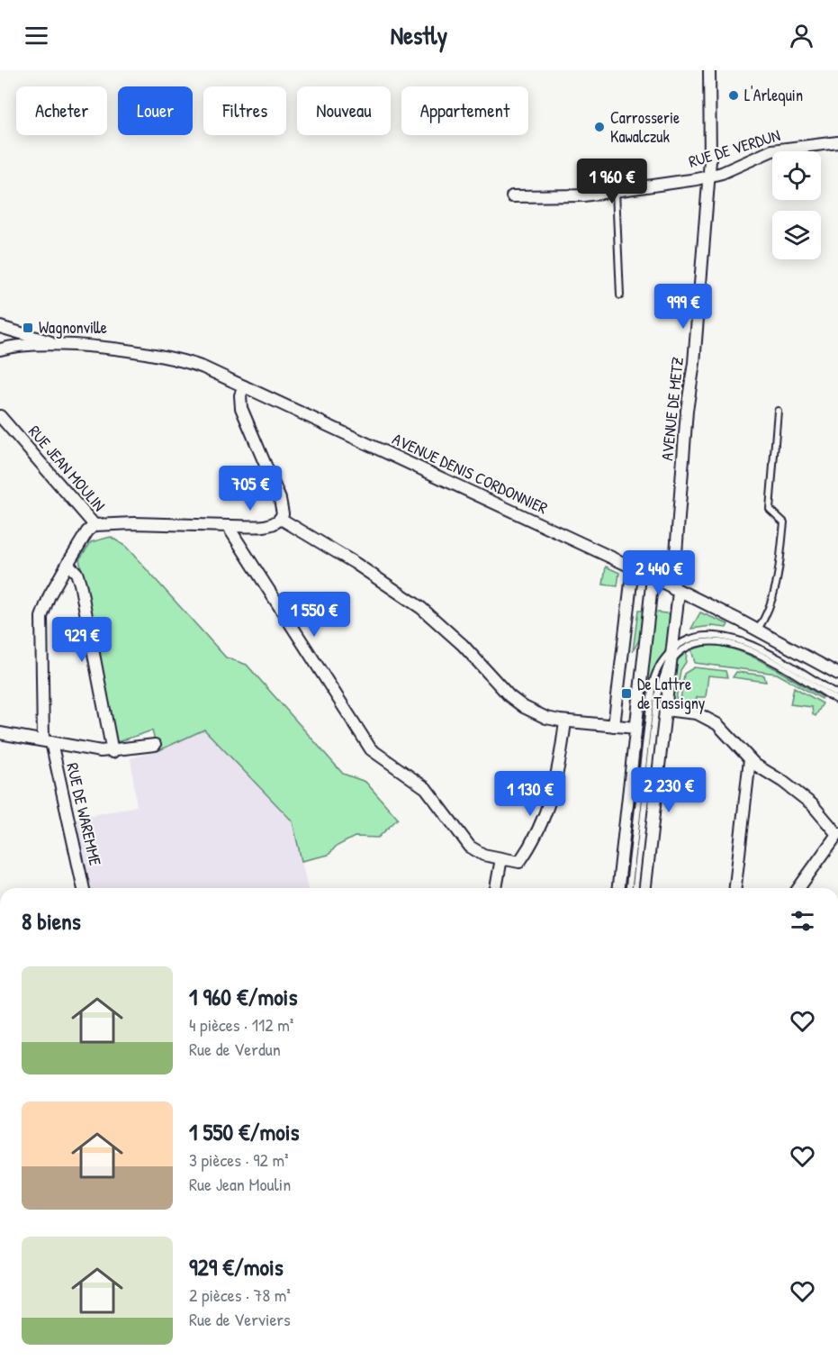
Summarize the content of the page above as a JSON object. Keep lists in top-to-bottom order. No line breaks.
{"streets":{"street":["RUE DE VERDUN","AVENUE DE METZ","RUE JEAN MOULIN","AVENUE DENIS CORDONNIER","RUE DE WAREMME"]},"crossings":[["RUE DE VERDUN","AVENUE DE METZ"],["AVENUE DE METZ","AVENUE DENIS CORDONNIER"],["RUE JEAN MOULIN","RUE DE WAREMME"]],"places":{"other":["L'Arlequin","Carrosserie Kawalczuk"],"transit":["Wagnonville","De Lattre de Tassigny"]},"page":{"header":"Nestly","chip":["Acheter","Louer","Filtres","Nouveau","Appartement"],"price":["1 960 €","999 €","705 €","2 440 €","1 550 €","929 €","2 230 €","1 130 €"],"heading":"8 biens","list":[{"name":"1 960 €/mois","note":"4 pièces · 112 m² · Rue de Verdun"},{"name":"1 550 €/mois","note":"3 pièces · 92 m² · Rue Jean Moulin"},{"name":"929 €/mois","note":"2 pièces · 78 m² · Rue de Verviers"}]}}
